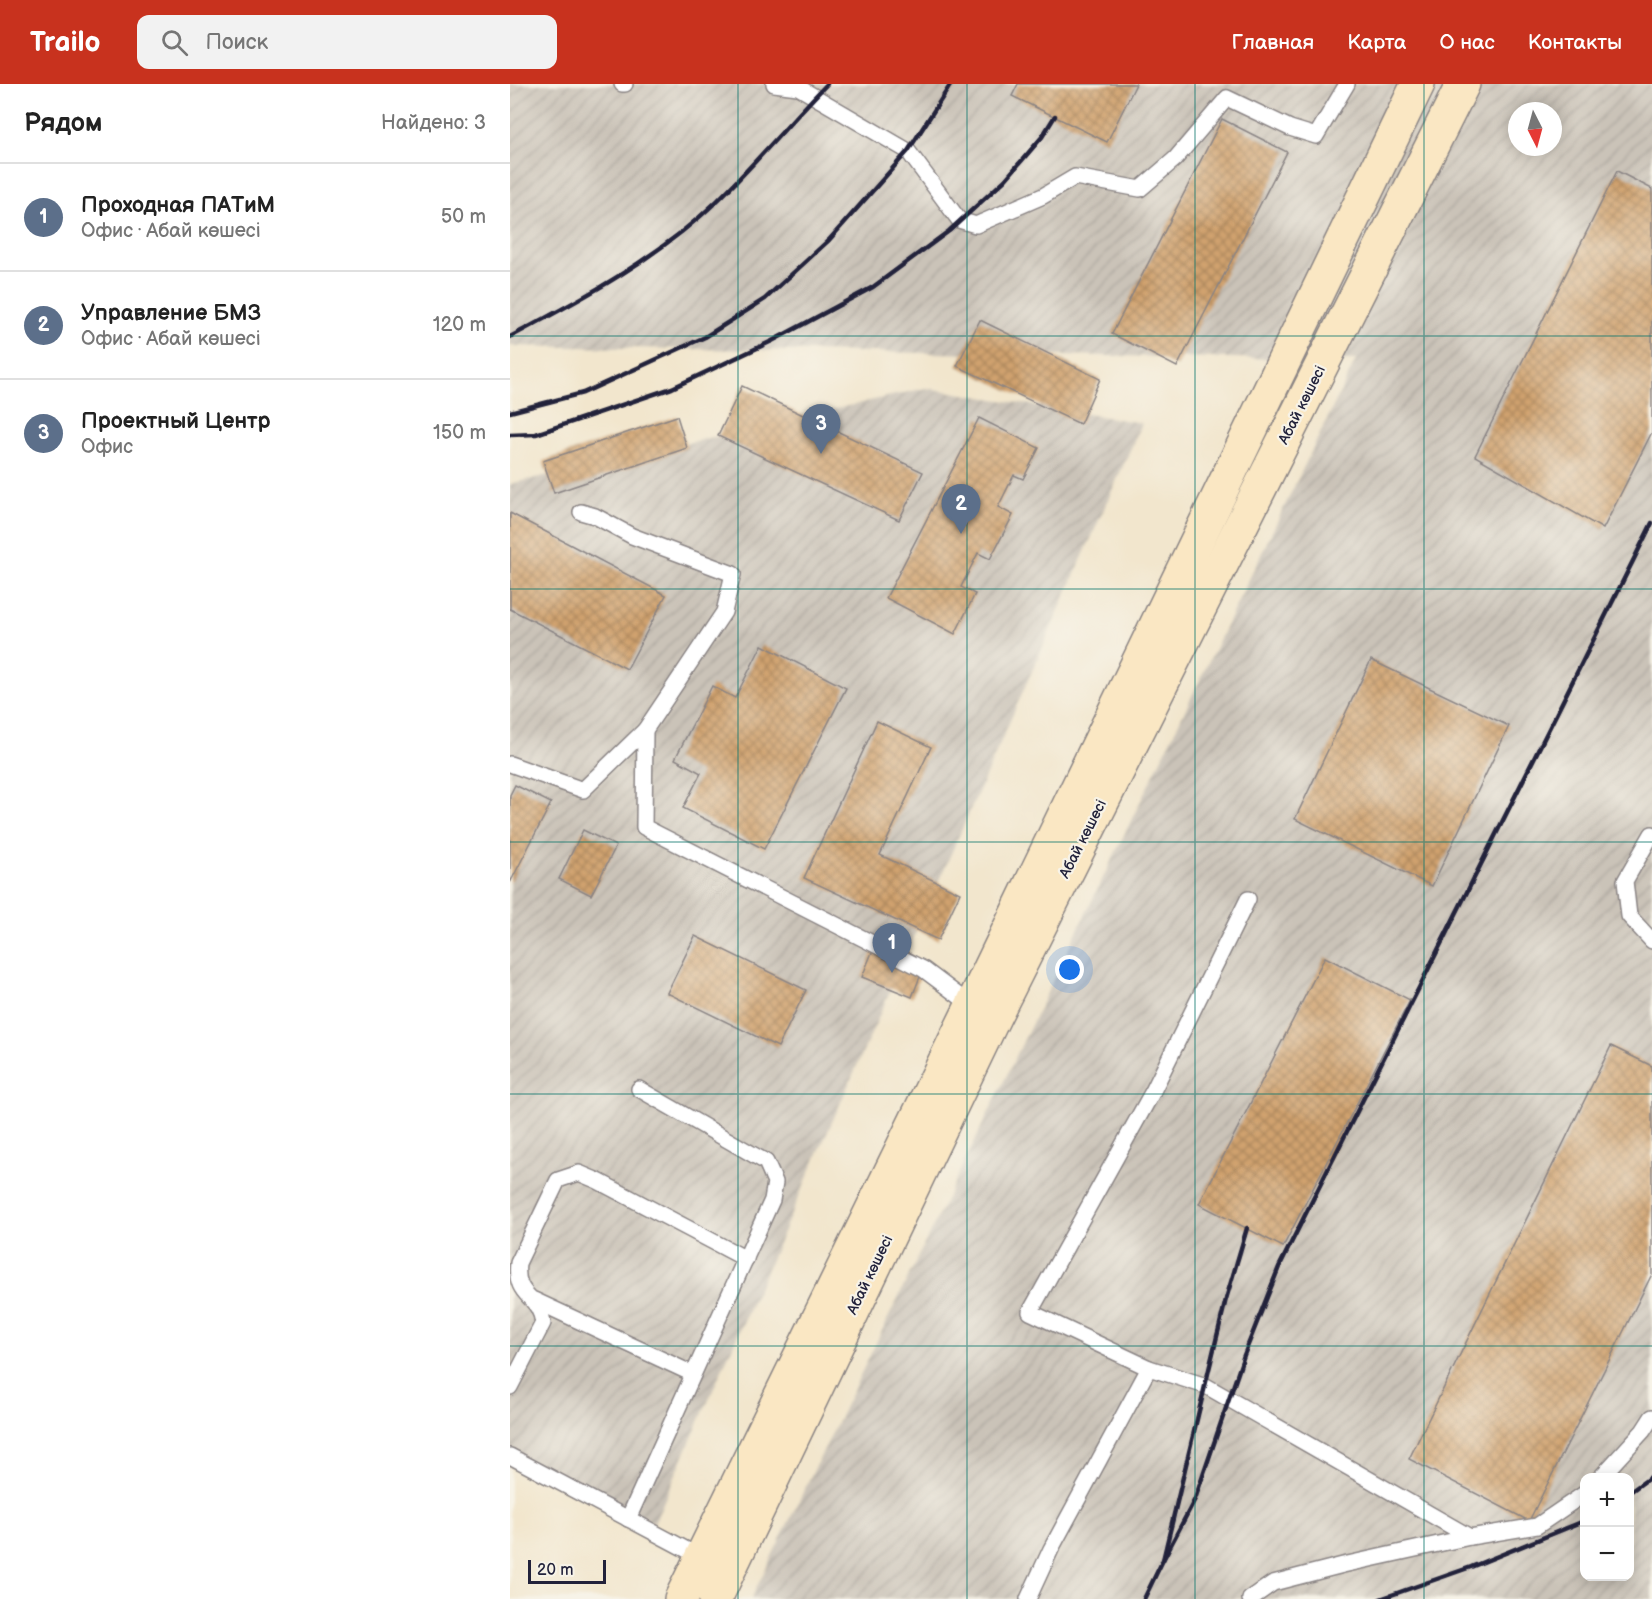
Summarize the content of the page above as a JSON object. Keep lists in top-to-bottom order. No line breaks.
{"streets":{"street":["Абай көшесі"]},"scale_bar":"20 m","north":"bottom","page":{"header":"Trailo","search":"Поиск","nav":["Главная","Карта","О нас","Контакты"],"heading":["Рядом","Найдено: 3"],"list":[{"mark":"1","name":"Проходная ПАТиМ","note":"Офис · Абай көшесі","value":"50 m"},{"mark":"2","name":"Управление БМЗ","note":"Офис · Абай көшесі","value":"120 m"},{"mark":"3","name":"Проектный Центр","note":"Офис","value":"150 m"}],"pins":["3","2","1"],"map_buttons":["+","−"],"scale":"20 m"}}
